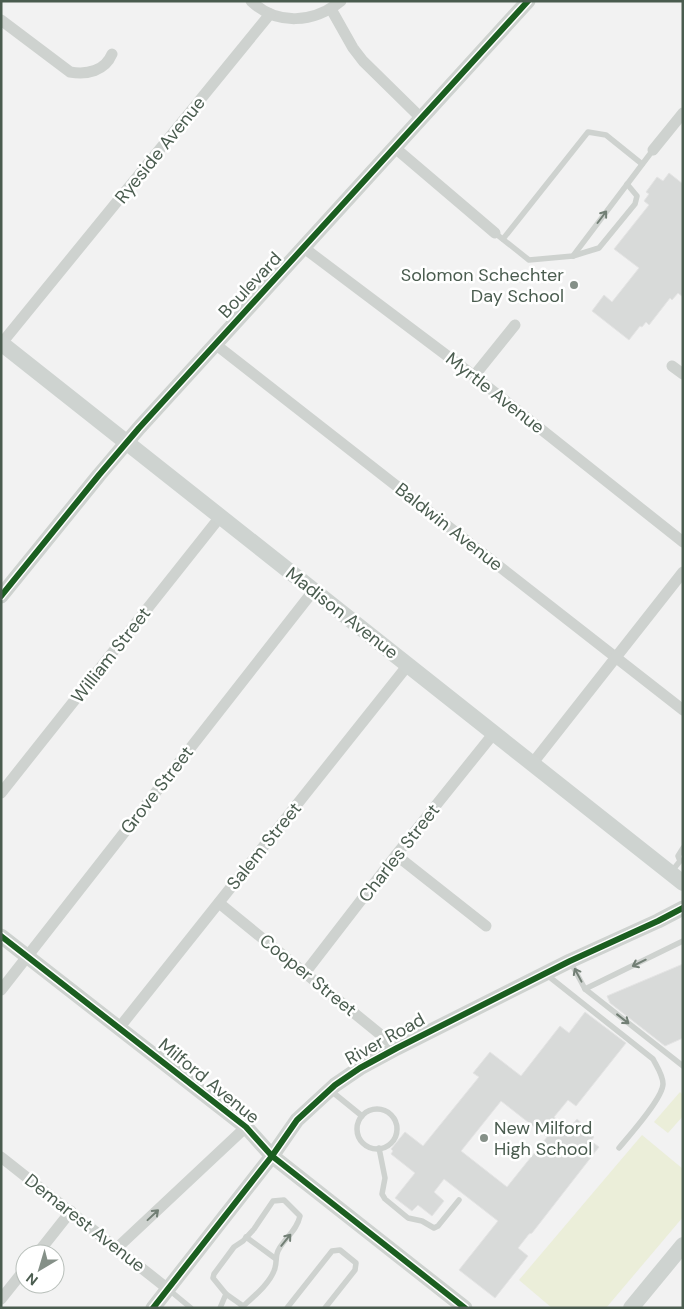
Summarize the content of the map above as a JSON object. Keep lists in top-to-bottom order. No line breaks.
{"streets":{"main road":["Madison Avenue"],"street":["Ryeside Avenue","Boulevard","Myrtle Avenue","Baldwin Avenue","William Street","Grove Street","Salem Street","Charles Street","Cooper Street","River Road","Milford Avenue","Demarest Avenue"]},"crossings":[["Ryeside Avenue","Madison Avenue"],["Boulevard","Myrtle Avenue"],["Boulevard","Baldwin Avenue"],["Boulevard","Madison Avenue"],["Madison Avenue","William Street"],["Madison Avenue","Grove Street"],["Madison Avenue","Salem Street"],["Madison Avenue","Charles Street"],["Grove Street","Milford Avenue"],["Salem Street","Cooper Street"],["Salem Street","Milford Avenue"],["Charles Street","Cooper Street"],["Cooper Street","River Road"],["River Road","Milford Avenue"],["River Road","Demarest Avenue"]],"places":["Solomon Schechter Day School","New Milford High School"],"north":"bottom left"}
